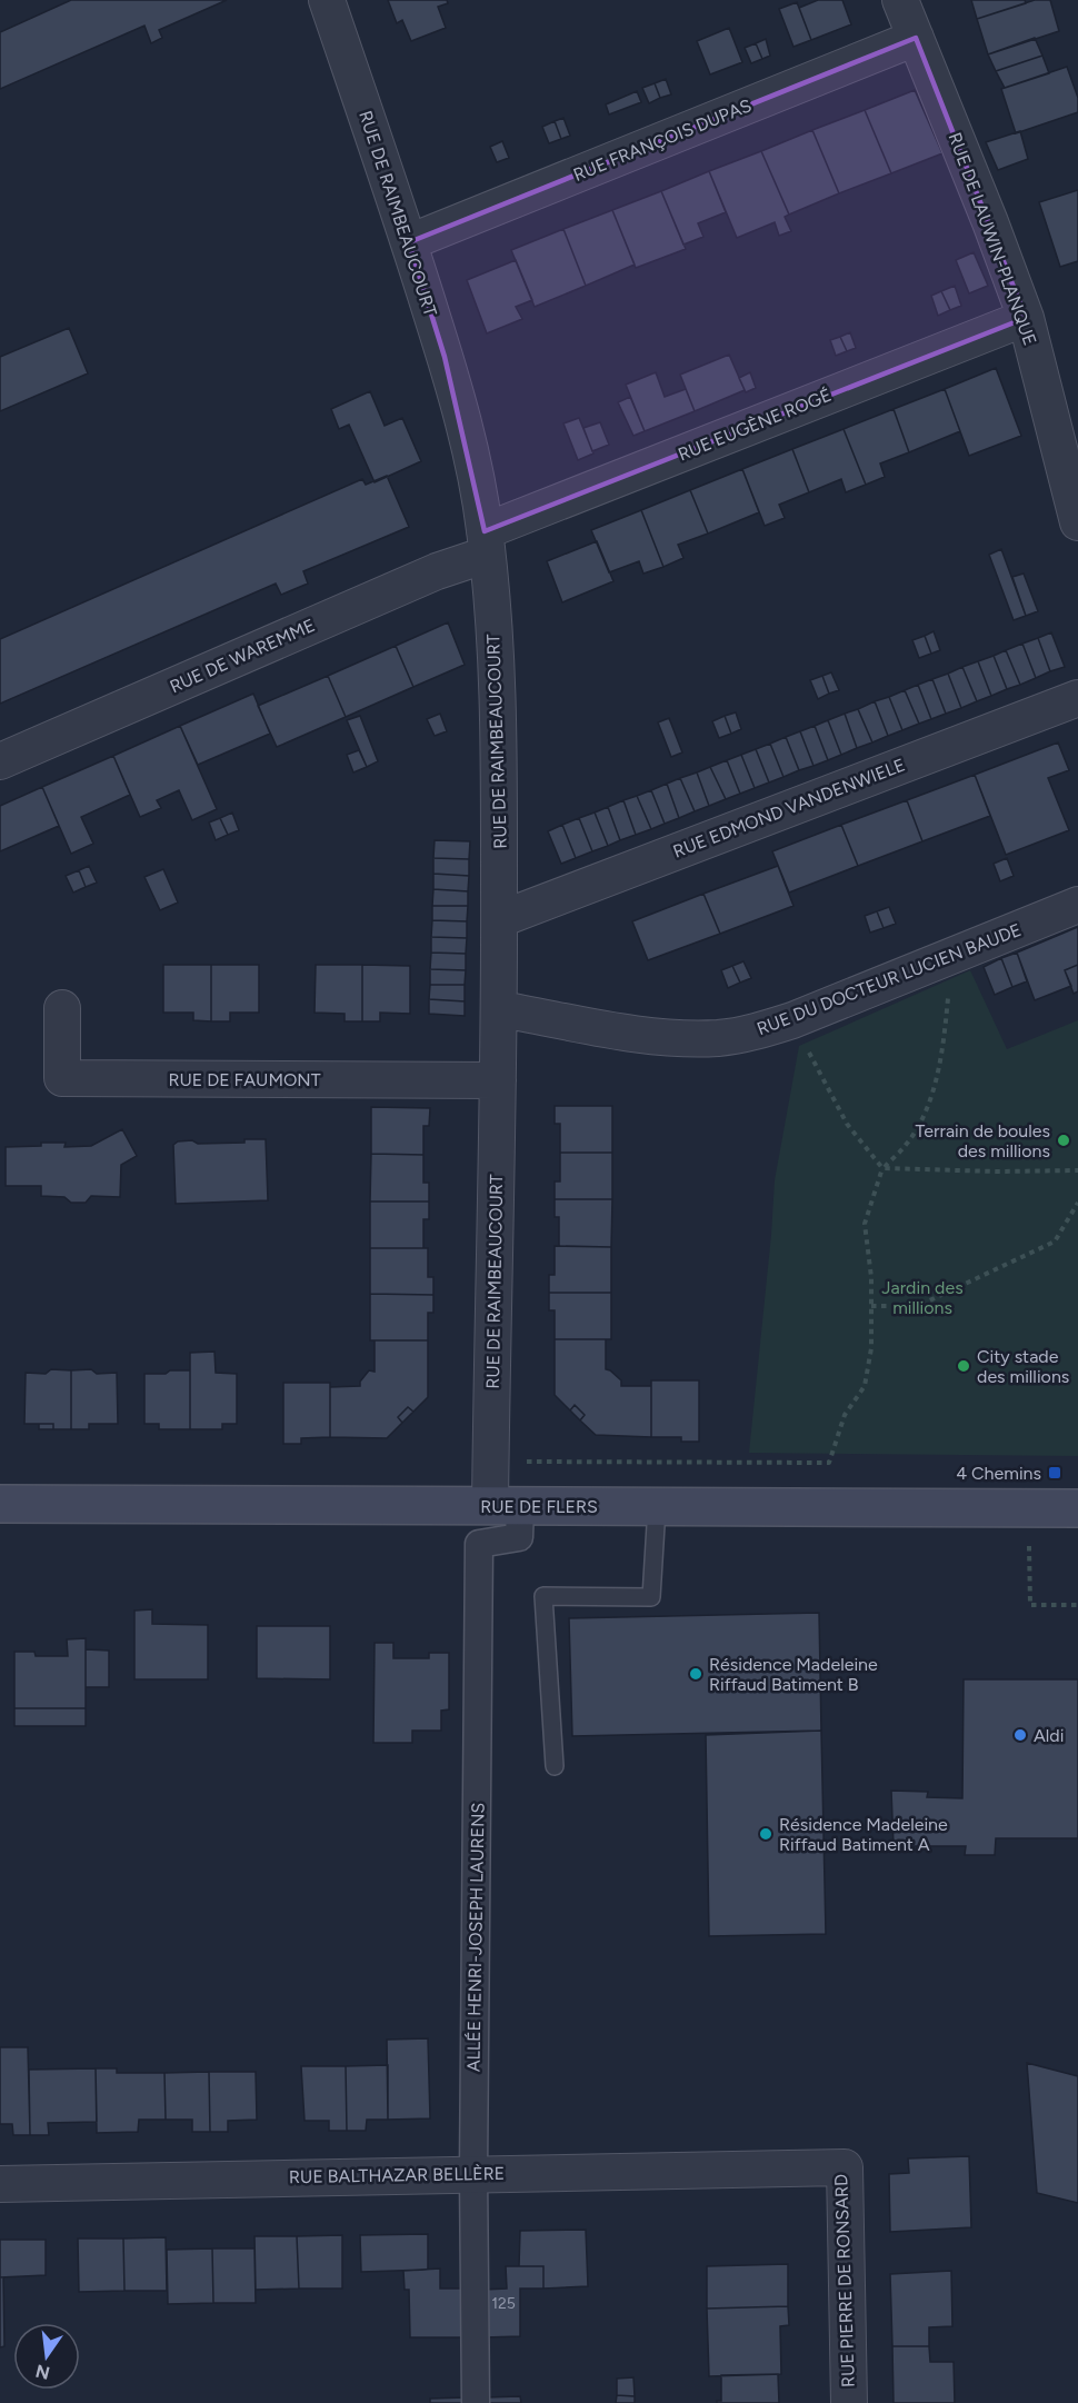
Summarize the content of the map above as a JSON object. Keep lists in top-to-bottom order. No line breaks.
{"streets":{"main road":["RUE DE FLERS"],"street":["RUE FRANÇOIS DUPAS","RUE DE RAIMBEAUCOURT","RUE DE LAUWIN-PLANQUE","RUE EUGÈNE ROGÉ","RUE DE WAREMME","RUE EDMOND VANDENWIELE","RUE DU DOCTEUR LUCIEN BAUDE","RUE DE FAUMONT","ALLÉE HENRI-JOSEPH LAURENS","RUE BALTHAZAR BELLÈRE","RUE PIERRE DE RONSARD"]},"crossings":[["RUE FRANÇOIS DUPAS","RUE DE RAIMBEAUCOURT"],["RUE FRANÇOIS DUPAS","RUE DE LAUWIN-PLANQUE"],["RUE DE RAIMBEAUCOURT","RUE EUGÈNE ROGÉ"],["RUE DE RAIMBEAUCOURT","RUE DE WAREMME"],["RUE DE RAIMBEAUCOURT","RUE EDMOND VANDENWIELE"],["RUE DE RAIMBEAUCOURT","RUE DU DOCTEUR LUCIEN BAUDE"],["RUE DE RAIMBEAUCOURT","RUE DE FAUMONT"],["RUE DE RAIMBEAUCOURT","RUE DE FLERS"],["RUE DE RAIMBEAUCOURT","ALLÉE HENRI-JOSEPH LAURENS"],["RUE DE LAUWIN-PLANQUE","RUE EUGÈNE ROGÉ"],["RUE EUGÈNE ROGÉ","RUE DE WAREMME"],["RUE DE FLERS","ALLÉE HENRI-JOSEPH LAURENS"],["ALLÉE HENRI-JOSEPH LAURENS","RUE BALTHAZAR BELLÈRE"],["RUE BALTHAZAR BELLÈRE","RUE PIERRE DE RONSARD"]],"parks":["Jardin des millions"],"places":{"other":["Terrain de boules des millions","City stade des millions","Résidence Madeleine Riffaud Batiment B","Aldi","Résidence Madeleine Riffaud Batiment A"],"transit":["4 Chemins"]},"house_numbers":["125"],"north":"bottom"}
